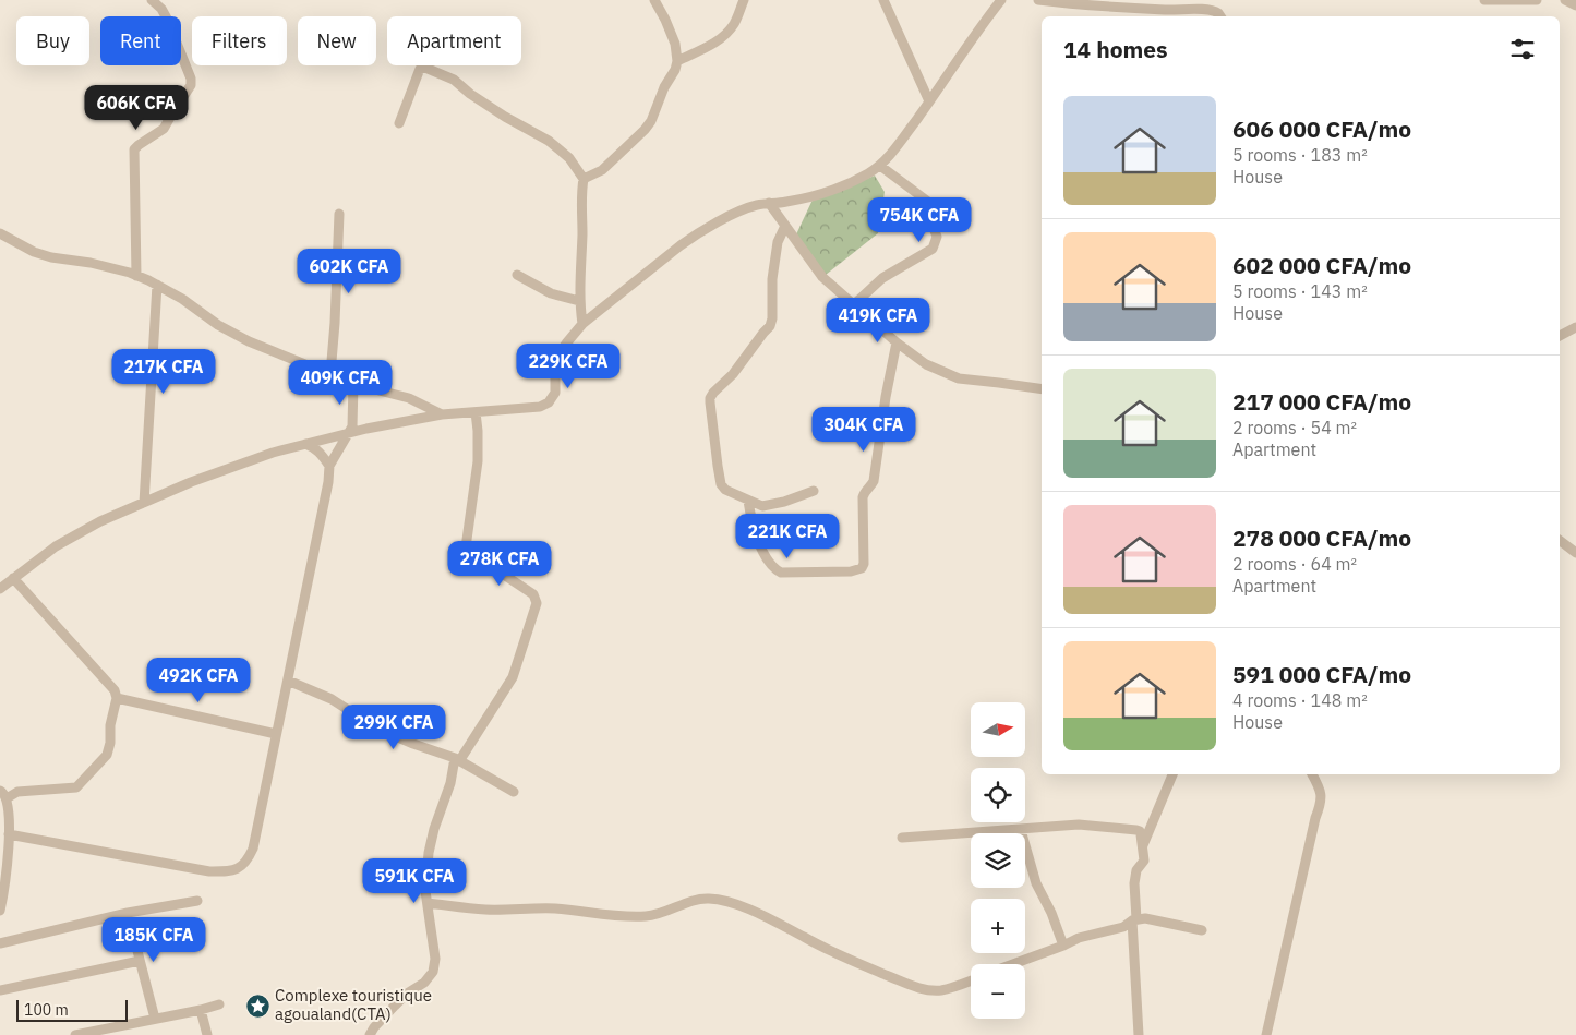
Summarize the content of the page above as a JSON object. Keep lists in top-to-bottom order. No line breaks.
{"places":{"place":["Complexe touristique agoualand(CTA)"]},"scale_bar":"100 m","north":"right","page":{"chip":["Buy","Rent","Filters","New","Apartment"],"heading":"14 homes","list":[{"name":"606 000 CFA/mo","note":"5 rooms · 183 m² · House"},{"name":"602 000 CFA/mo","note":"5 rooms · 143 m² · House"},{"name":"217 000 CFA/mo","note":"2 rooms · 54 m² · Apartment"},{"name":"278 000 CFA/mo","note":"2 rooms · 64 m² · Apartment"},{"name":"591 000 CFA/mo","note":"4 rooms · 148 m² · House"}],"price":["606K CFA","754K CFA","602K CFA","419K CFA","229K CFA","217K CFA","409K CFA","304K CFA","221K CFA","278K CFA","492K CFA","299K CFA","591K CFA","185K CFA"],"map_buttons":["+","−"],"scale":"100 m"}}
